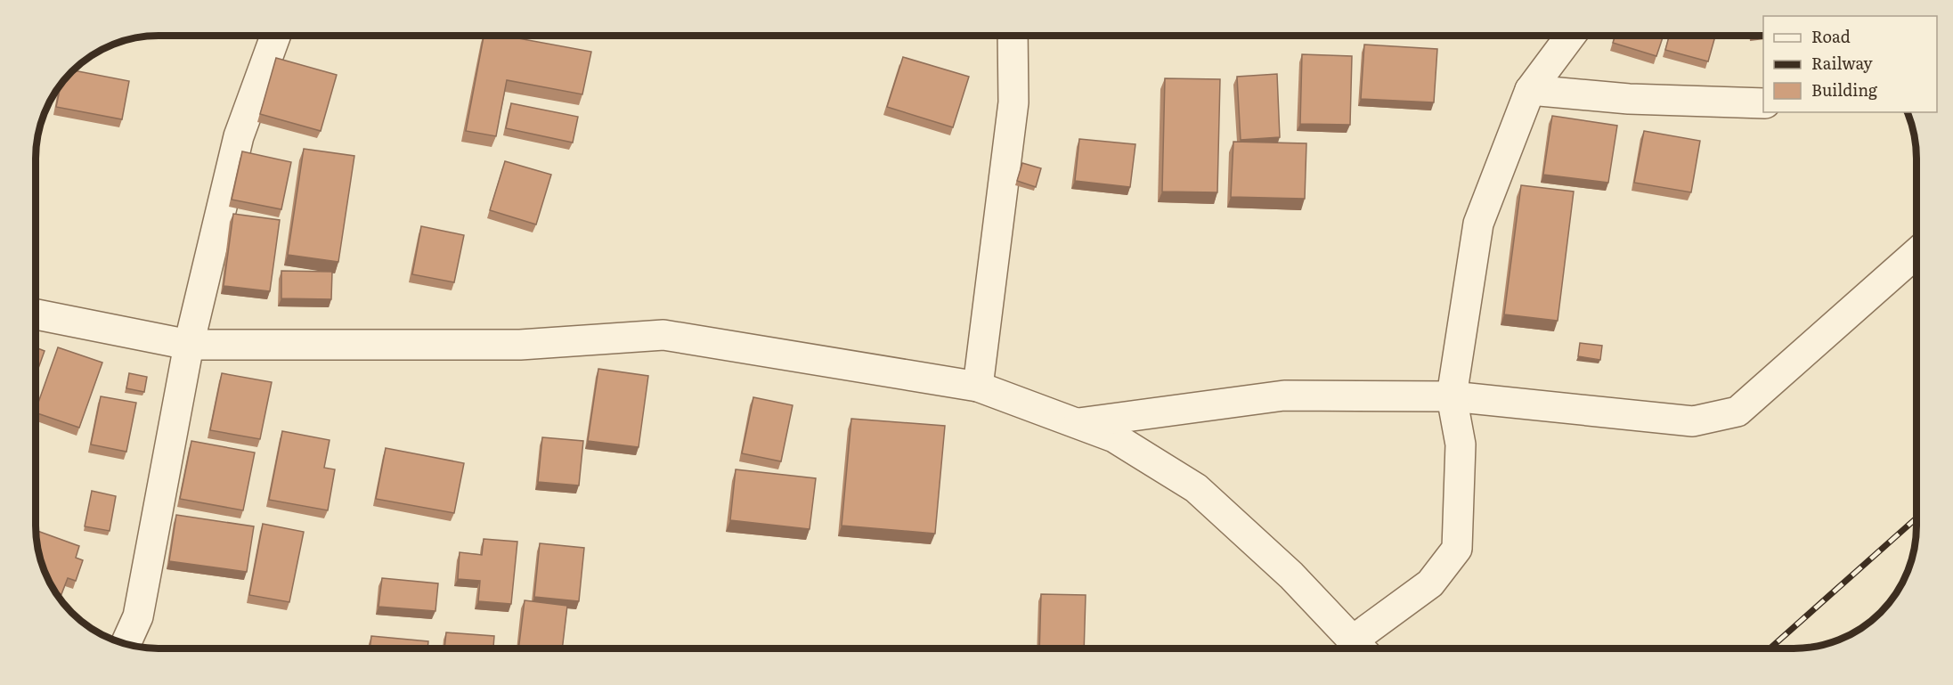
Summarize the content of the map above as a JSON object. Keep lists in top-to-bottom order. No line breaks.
{"legend":["Road","Railway","Building"]}
